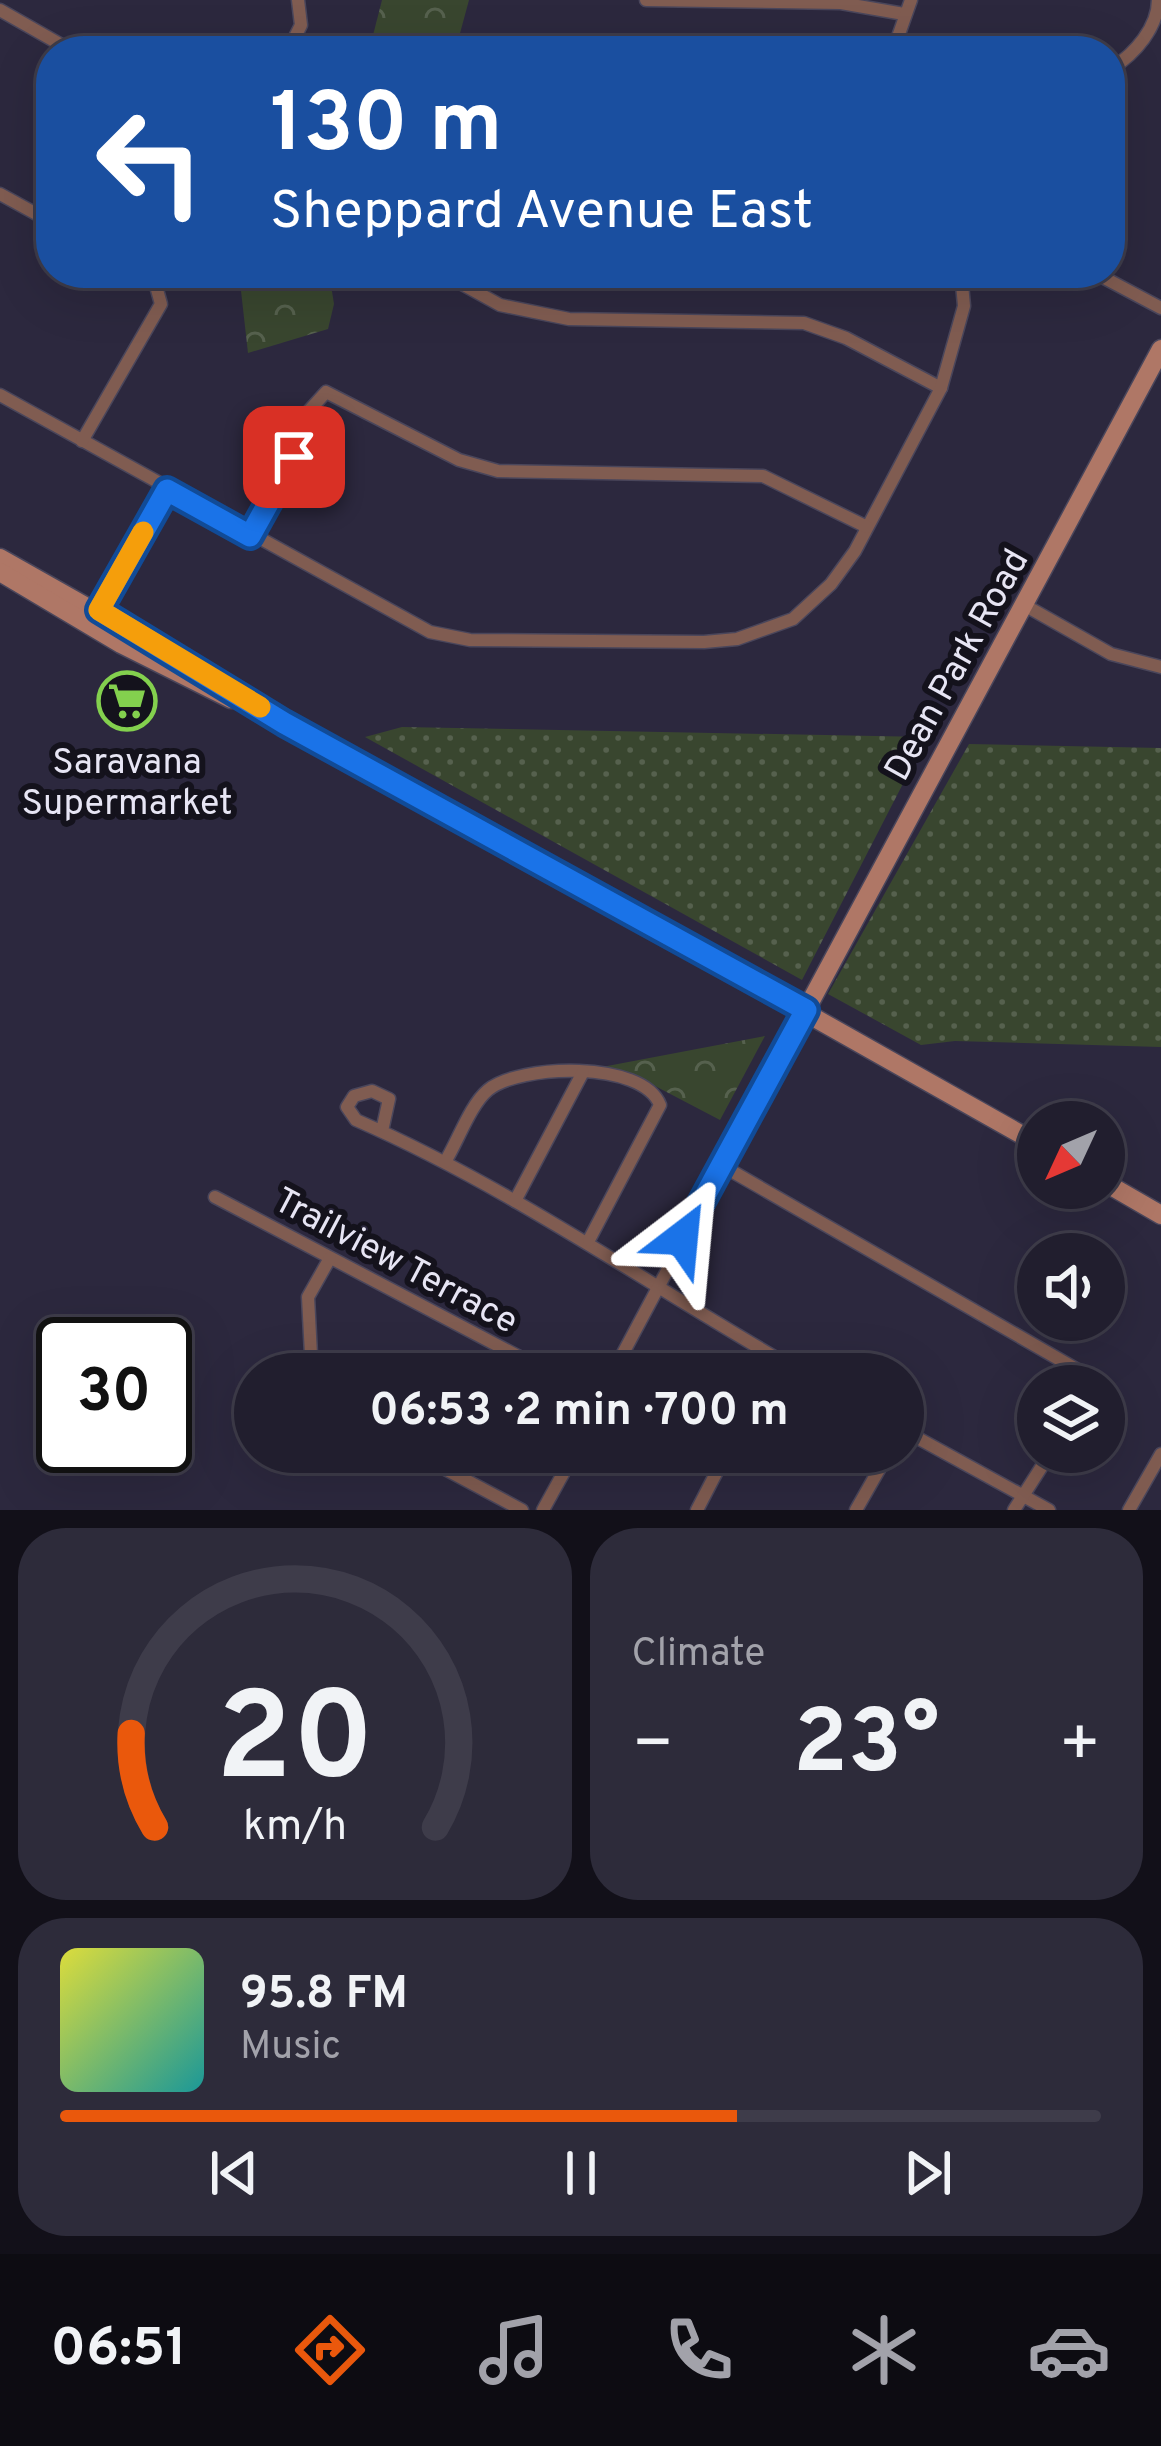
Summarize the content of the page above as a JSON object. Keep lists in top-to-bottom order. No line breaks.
{"streets":{"main road":["Dean Park Road"],"street":["Trailview Terrace"]},"places":{"supermarket":["Saravana Supermarket"]},"north":"bottom left","page":{"turn":["130 m","Sheppard Avenue East"],"limit":"30","trip":"06:53 · 2 min · 700 m","tile":"Climate","heat":["−","23°","+"],"song":["95.8 FM","Music"],"tabs":"06:51","gauge":["20","km/h"]}}
